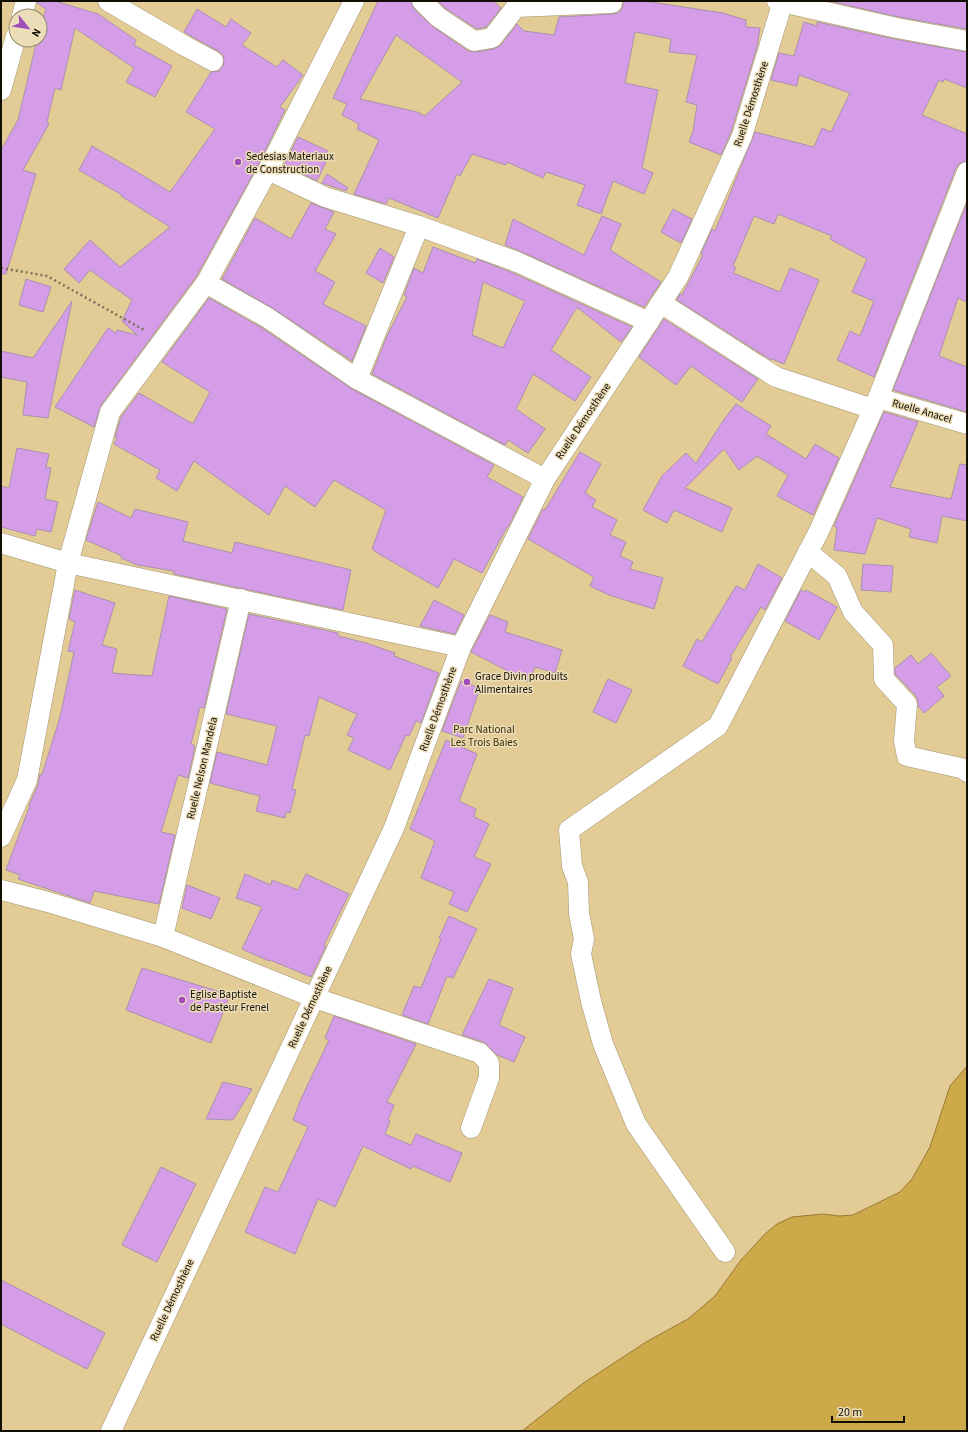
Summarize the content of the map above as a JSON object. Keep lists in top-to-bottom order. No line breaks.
{"streets":{"street":["Ruelle Démosthène","Ruelle Anacel","Ruelle Nelson Mandela"]},"crossings":[["Ruelle Démosthène","Ruelle Anacel"]],"parks":["Parc National Les Trois Baies"],"places":["Sedesias Materiaux de Construction","Grace Divin produits Alimentaires","Eglise Baptiste de Pasteur Frenel"],"scale_bar":"20 m","north":"bottom right"}
